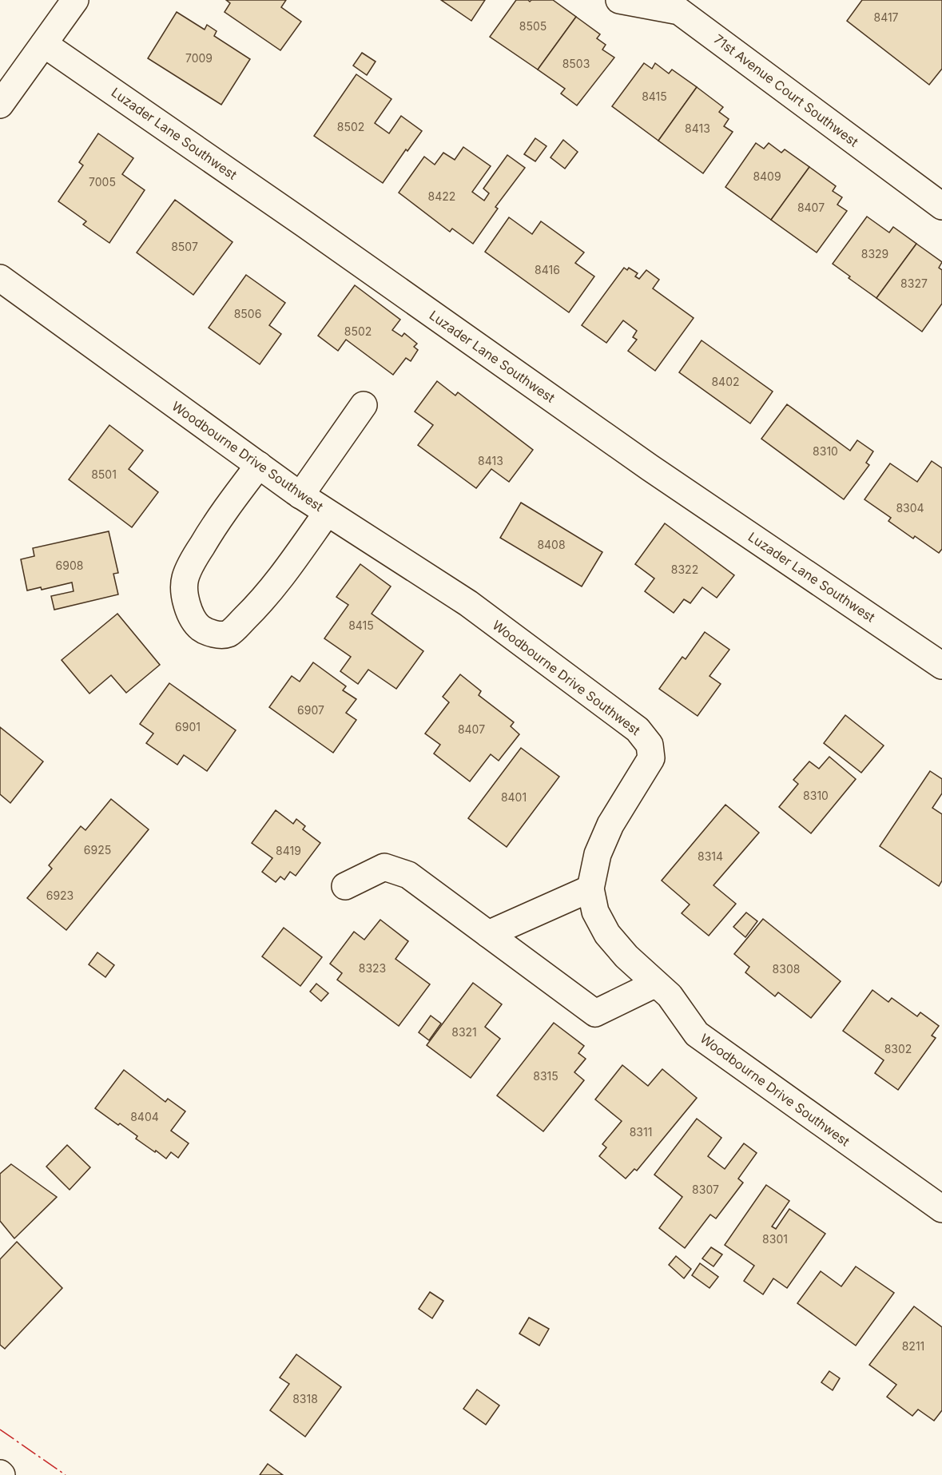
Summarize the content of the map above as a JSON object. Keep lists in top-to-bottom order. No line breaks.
{"streets":{"street":["71st Avenue Court Southwest","Luzader Lane Southwest","Woodbourne Drive Southwest"]},"house_numbers":["8417","8505","7009","8503","8415","8502","8413","8409","7005","8422","8407","8507","8329","8416","8327","8506","8502","8402","8310","8413","8501","8304","8408","6908","8322","8415","6907","6901","8407","8310","8401","6925","8419","8314","6923","8323","8308","8321","8302","8315","8404","8311","8307","8301","8211","8318"]}
